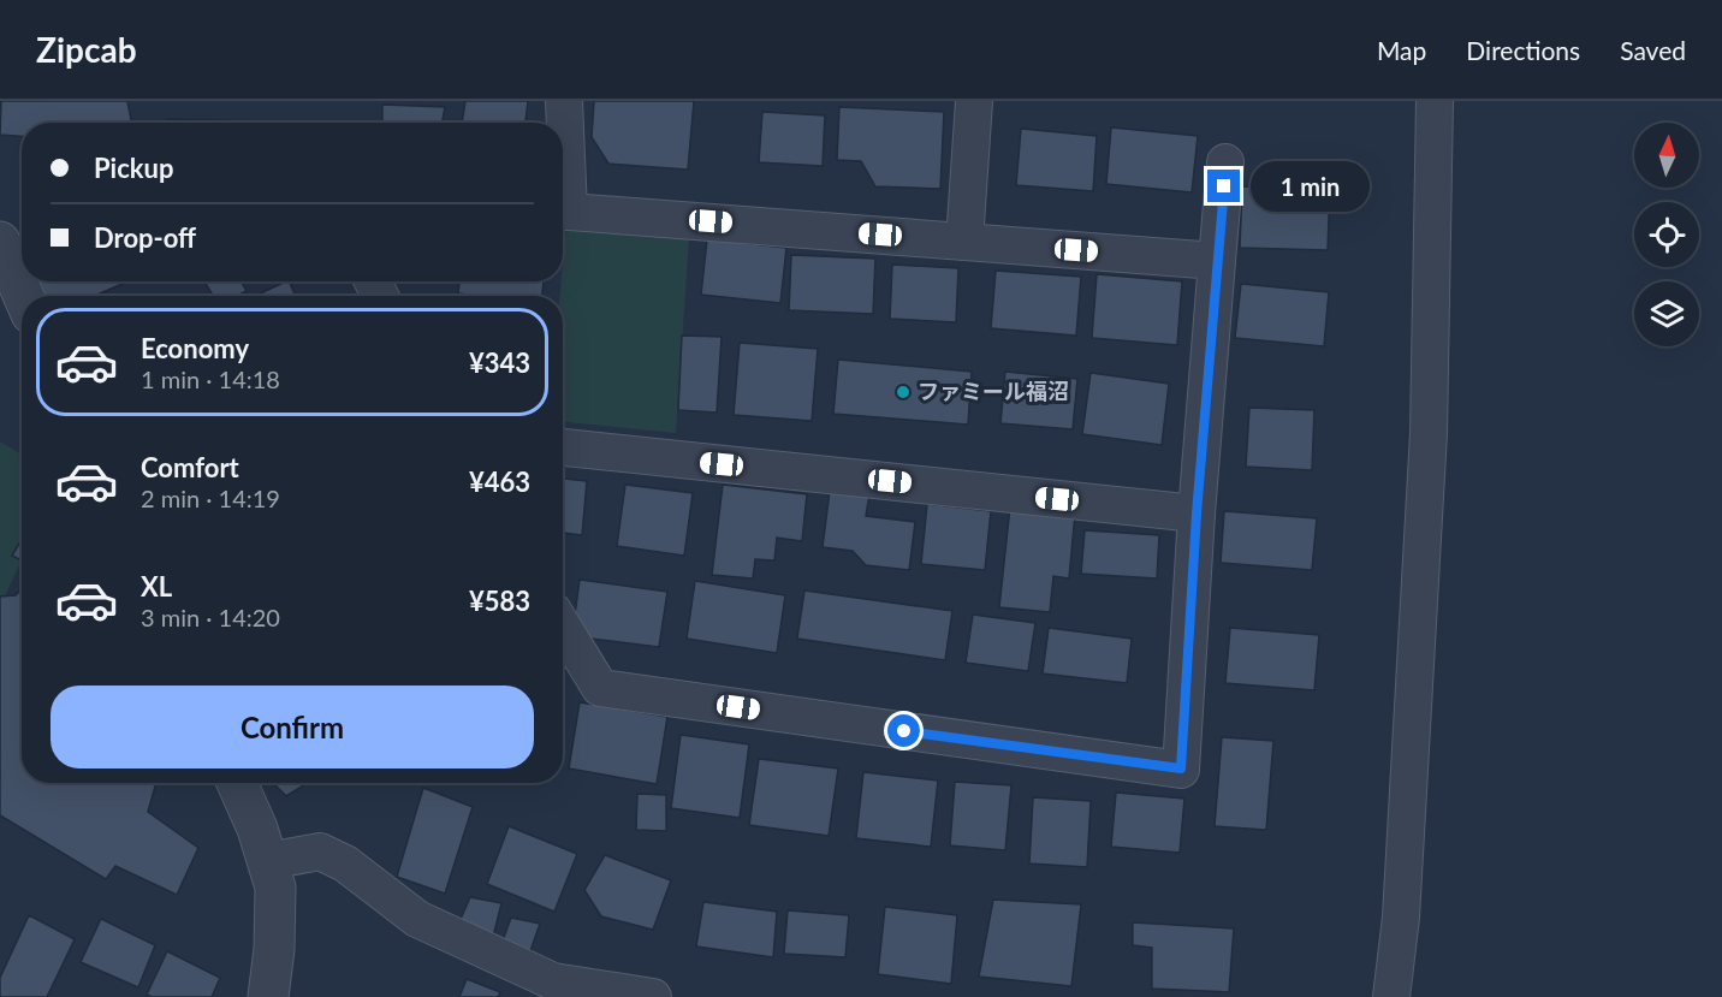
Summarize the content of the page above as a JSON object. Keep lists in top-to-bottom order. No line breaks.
{"places":["ファミール福沼"],"north":"top","page":{"header":"Zipcab","nav":["Map","Directions","Saved"],"banner":["Pickup","Drop-off"],"bubble":"1 min","list":[{"name":"Economy","note":"1 min · 14:18","value":"¥343"},{"name":"Comfort","note":"2 min · 14:19","value":"¥463"},{"name":"XL","note":"3 min · 14:20","value":"¥583"}],"buttons":"Confirm"}}
